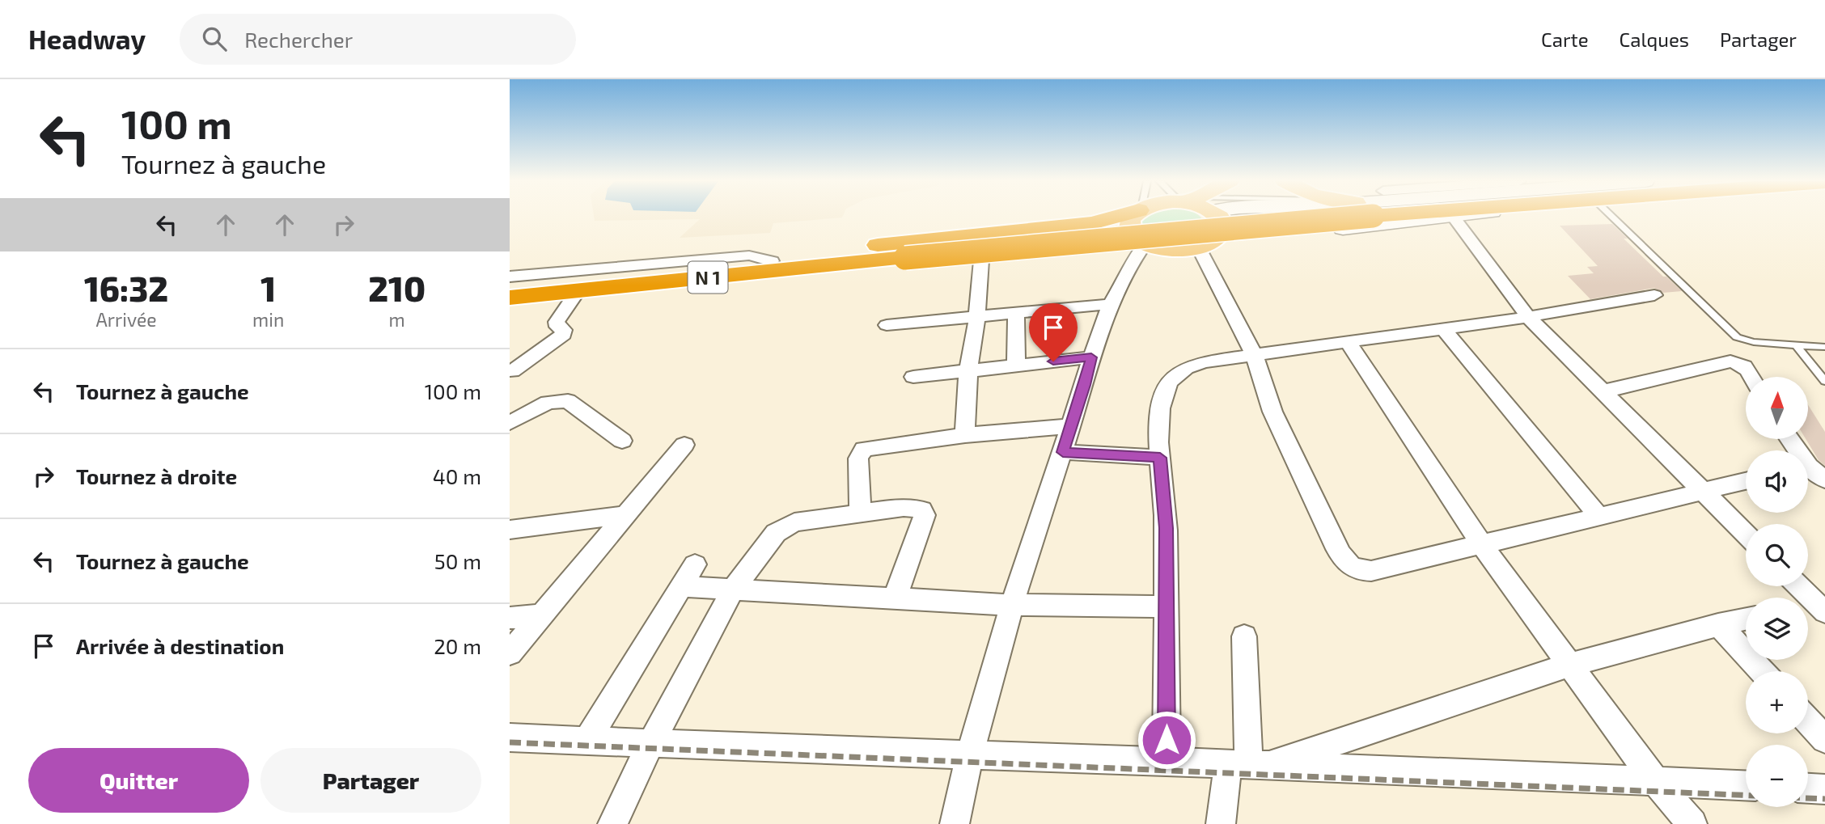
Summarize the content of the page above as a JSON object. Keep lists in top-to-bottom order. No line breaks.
{"streets":{"highway":["N 1"]},"north":"top","page":{"header":"Headway","search":"Rechercher","nav":["Carte","Calques","Partager"],"turn":["100 m","Tournez à gauche"],"eta":["16:32","Arrivée","1","min","210","m"],"list":[{"name":"Tournez à gauche","value":"100 m"},{"name":"Tournez à droite","value":"40 m"},{"name":"Tournez à gauche","value":"50 m"},{"name":"Arrivée à destination","value":"20 m"}],"map_buttons":["+","−"],"buttons":["Quitter","Partager"]}}
